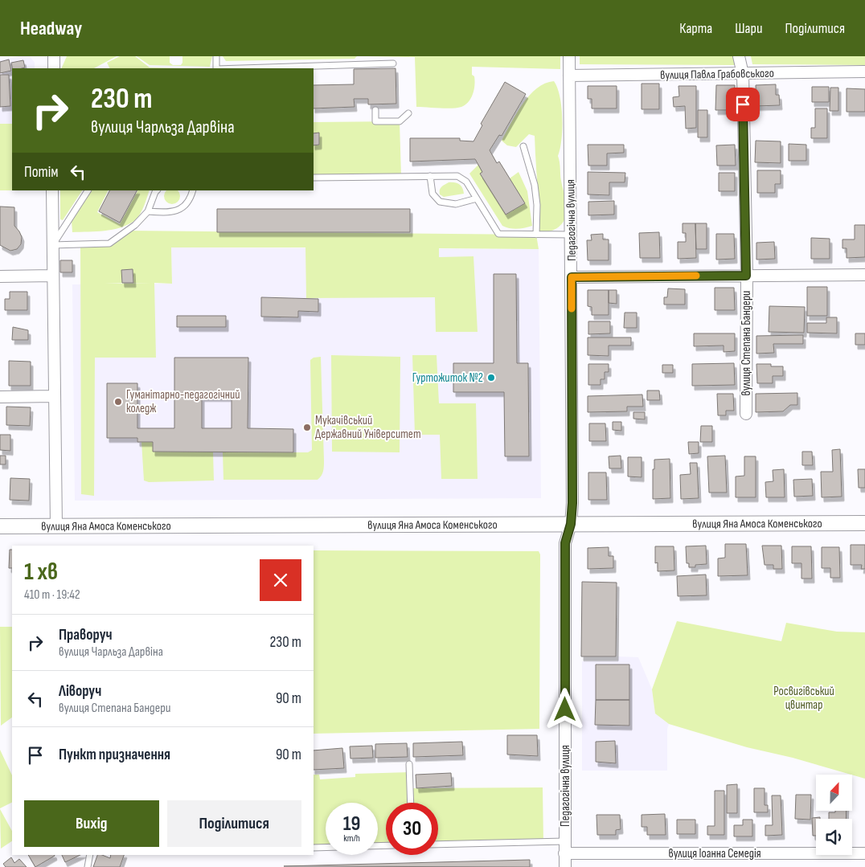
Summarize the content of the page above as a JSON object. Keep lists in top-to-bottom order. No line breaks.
{"streets":{"street":["вулиця Павла Грабовського","Педагогічна вулиця","вулиця Степана Бандери","вулиця Яна Амоса Коменського","вулиця Іоанна Семедія"]},"crossings":[["вулиця Павла Грабовського","Педагогічна вулиця"],["вулиця Павла Грабовського","вулиця Степана Бандери"],["Педагогічна вулиця","вулиця Яна Амоса Коменського"],["Педагогічна вулиця","вулиця Іоанна Семедія"]],"parks":["Росвигівський цвинтар"],"places":["Гуртожиток №2","Гуманітарно-педагогічний коледж","Мукачівський Державний Університет"],"north":"top","page":{"header":"Headway","nav":["Карта","Шари","Поділитися"],"turn":["230 m","вулиця Чарльза Дарвіна"],"then":"Потім","heading":["1 хв","410 m · 19:42"],"list":[{"name":"Праворуч","note":"вулиця Чарльза Дарвіна","value":"230 m"},{"name":"Ліворуч","note":"вулиця Степана Бандери","value":"90 m"},{"name":"Пункт призначення","value":"90 m"}],"buttons":["Вихід","Поділитися"],"speed":"19 km/h","limit":"30"}}
